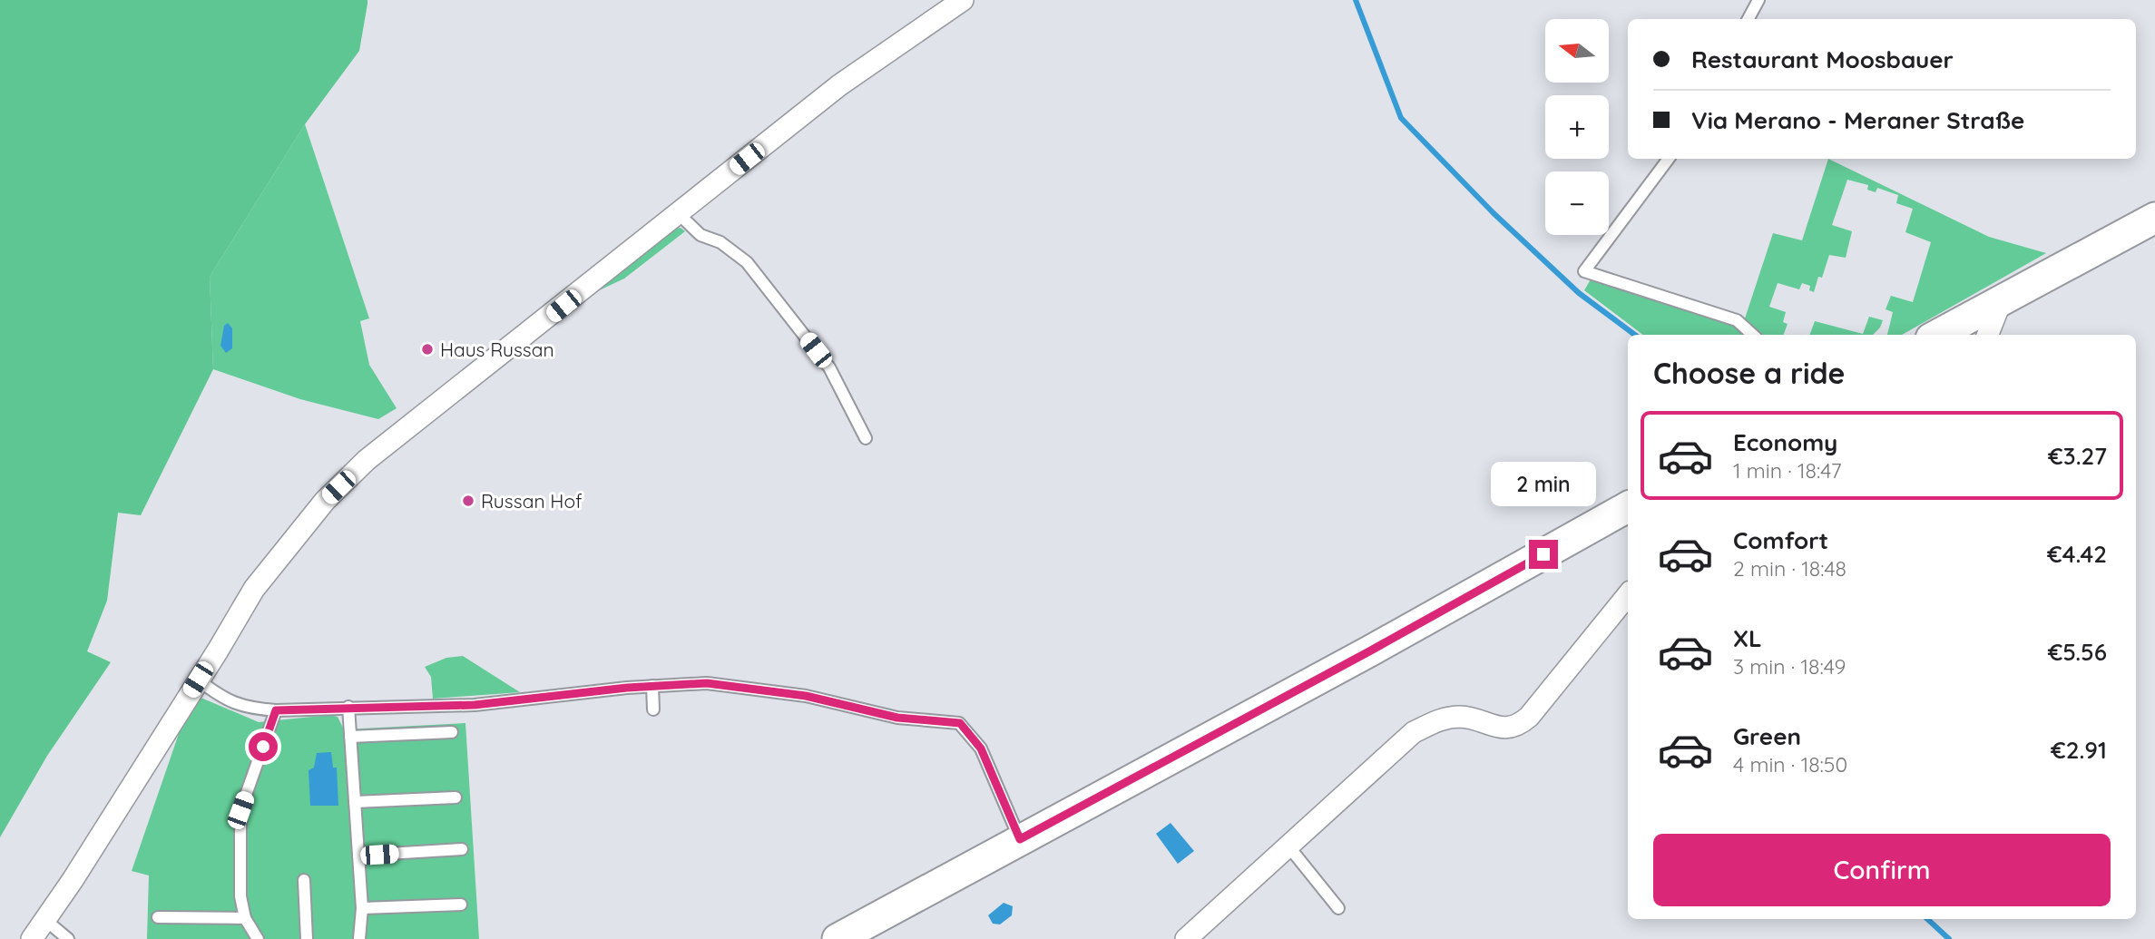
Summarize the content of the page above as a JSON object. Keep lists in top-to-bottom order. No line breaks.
{"places":["Haus Russan","Russan Hof"],"north":"left","page":{"map_buttons":["+","−"],"banner":["Restaurant Moosbauer","Via Merano - Meraner Straße"],"heading":"Choose a ride","list":[{"name":"Economy","note":"1 min · 18:47","value":"€3.27"},{"name":"Comfort","note":"2 min · 18:48","value":"€4.42"},{"name":"XL","note":"3 min · 18:49","value":"€5.56"},{"name":"Green","note":"4 min · 18:50","value":"€2.91"}],"bubble":"2 min","buttons":"Confirm"}}
